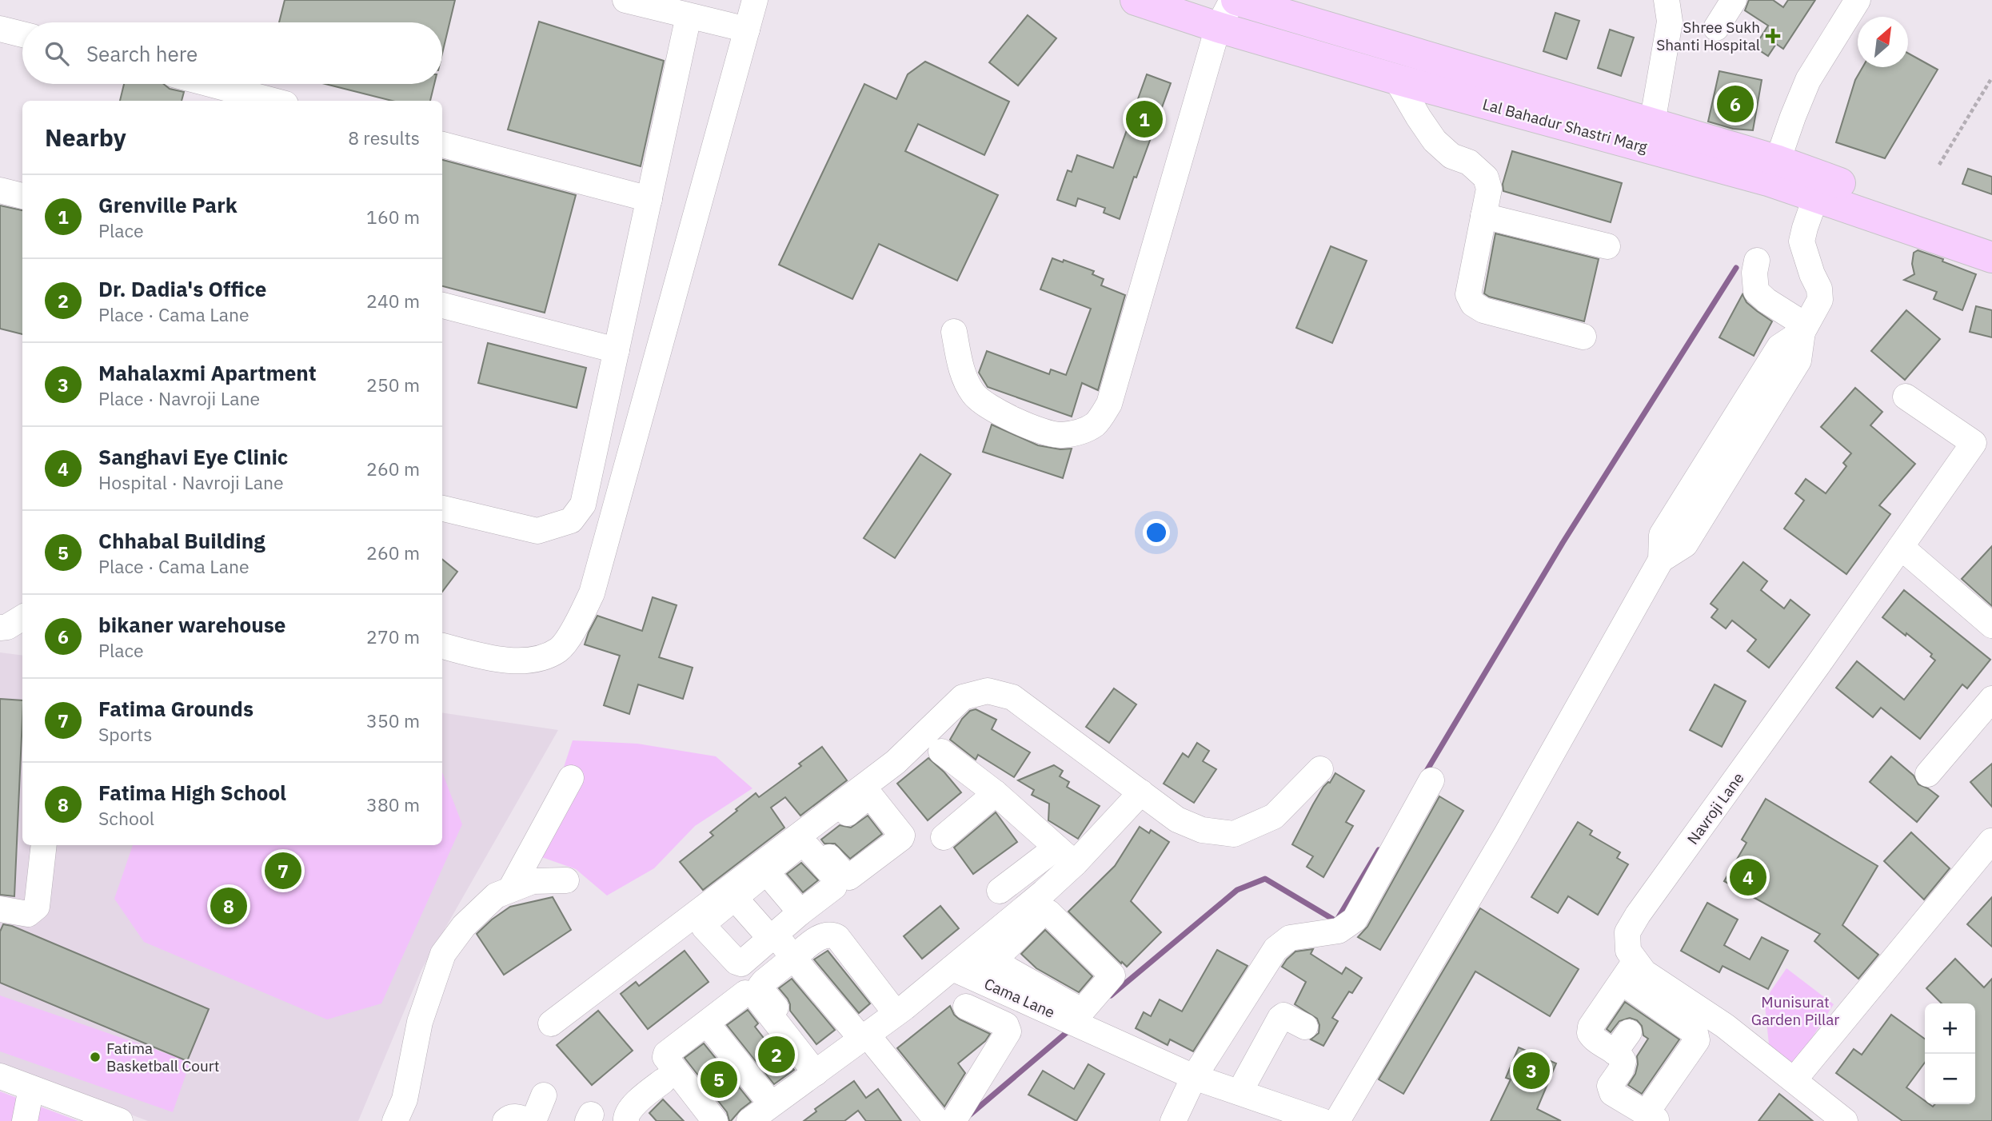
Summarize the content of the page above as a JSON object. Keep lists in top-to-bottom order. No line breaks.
{"streets":{"main road":["Lal Bahadur Shastri Marg"],"street":["Navroji Lane","Cama Lane"]},"parks":["Munisurat Garden Pillar"],"places":{"health":["Shree Sukh Shanti Hospital"],"other":["Fatima Basketball Court"]},"north":"top right","page":{"search":"Search here","pins":["6","1","7","4","8","2","3","5"],"heading":["Nearby","8 results"],"list":[{"mark":"1","name":"Grenville Park","note":"Place","value":"160 m"},{"mark":"2","name":"Dr. Dadia's Office","note":"Place · Cama Lane","value":"240 m"},{"mark":"3","name":"Mahalaxmi Apartment","note":"Place · Navroji Lane","value":"250 m"},{"mark":"4","name":"Sanghavi Eye Clinic","note":"Hospital · Navroji Lane","value":"260 m"},{"mark":"5","name":"Chhabal Building","note":"Place · Cama Lane","value":"260 m"},{"mark":"6","name":"bikaner warehouse","note":"Place","value":"270 m"},{"mark":"7","name":"Fatima Grounds","note":"Sports","value":"350 m"},{"mark":"8","name":"Fatima High School","note":"School","value":"380 m"}],"map_buttons":["+","−"]}}
